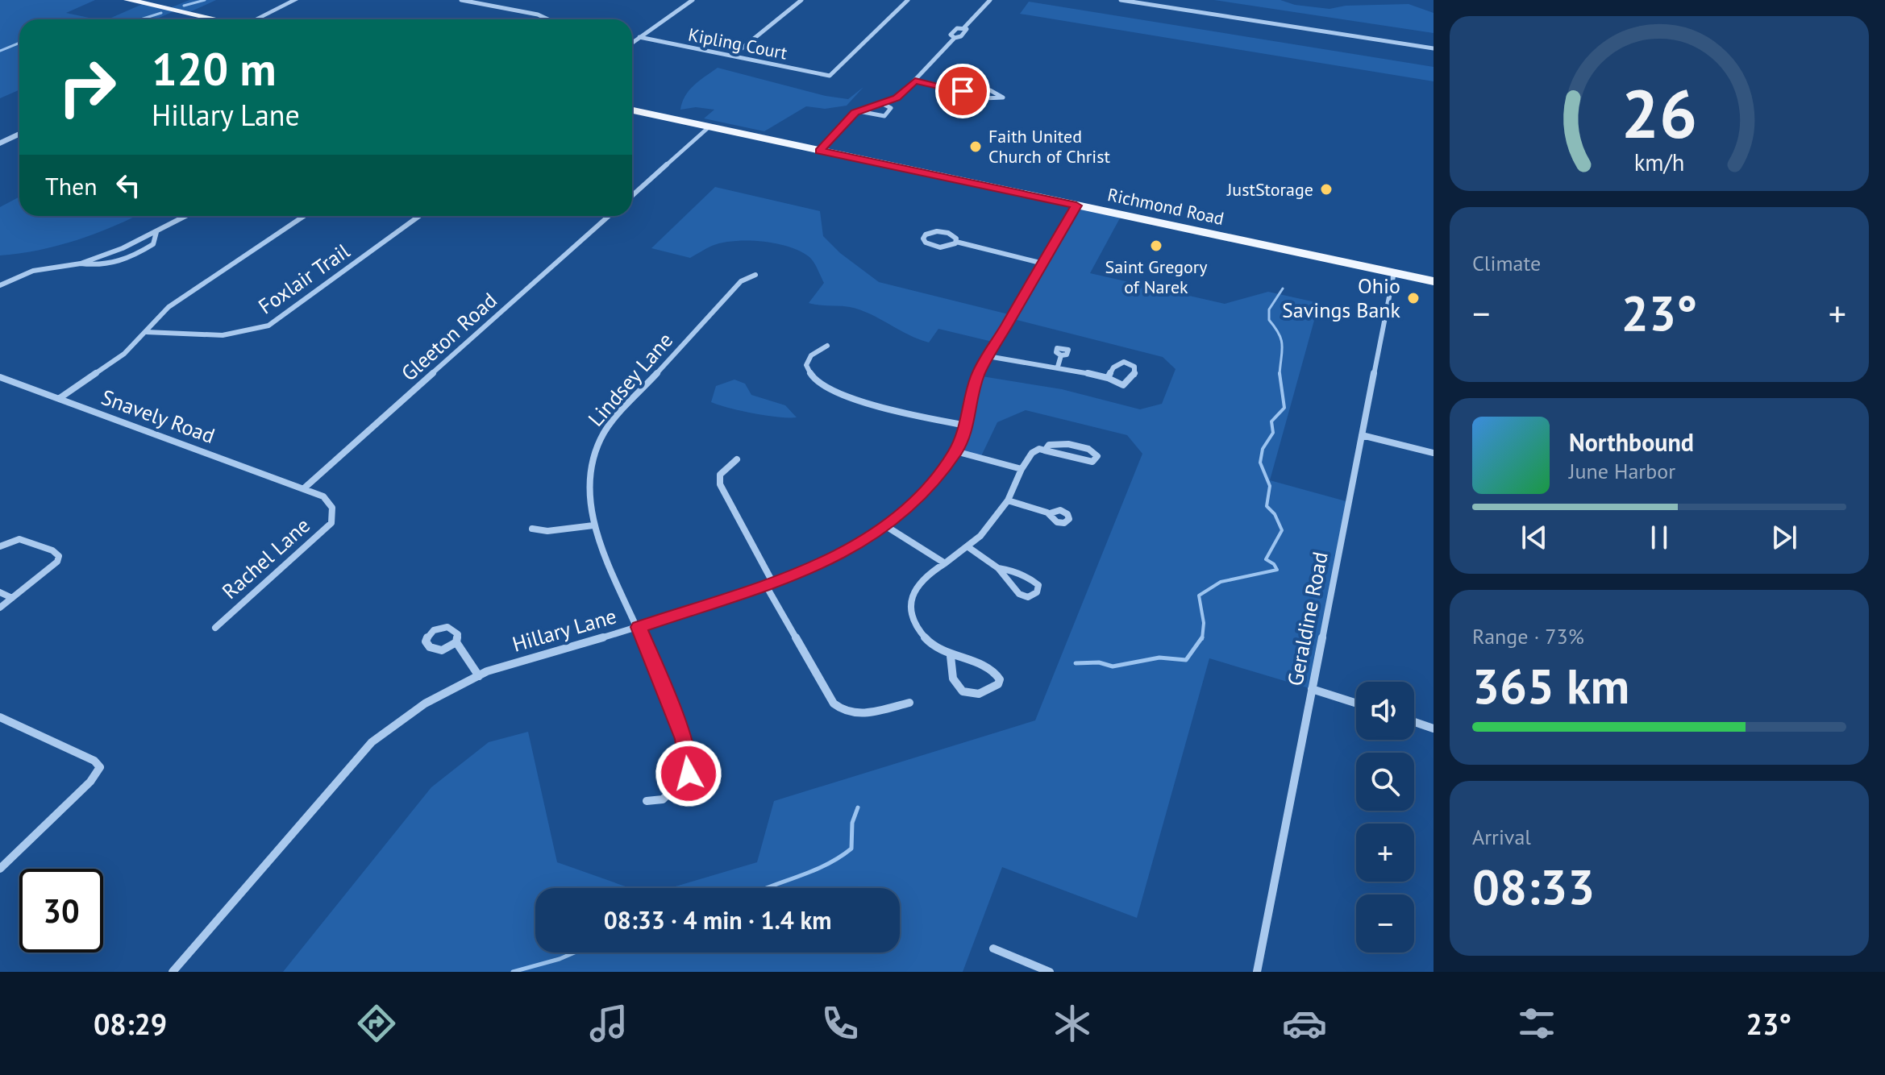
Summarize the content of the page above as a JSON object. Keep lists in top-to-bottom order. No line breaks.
{"streets":{"main road":["Richmond Road"],"street":["Kipling Court","Foxlair Trail","Gleeton Road","Lindsey Lane","Snavely Road","Rachel Lane","Geraldine Road","Hillary Lane"]},"crossings":[["Richmond Road","Geraldine Road"],["Richmond Road","Hillary Lane"],["Gleeton Road","Snavely Road"],["Gleeton Road","Rachel Lane"],["Lindsey Lane","Hillary Lane"],["Snavely Road","Rachel Lane"]],"places":["Faith United Church of Christ","JustStorage","Saint Gregory of Narek","Ohio Savings Bank"],"page":{"turn":["120 m","Hillary Lane"],"then":"Then","tile":["Climate",["Range · 73%","365 km"],["Arrival","08:33"]],"heat":["−","23°","+"],"song":["Northbound","June Harbor"],"map_buttons":["+","−"],"limit":"30","trip":"08:33 · 4 min · 1.4 km","tabs":["08:29","23°"],"gauge":["26","km/h"]}}
